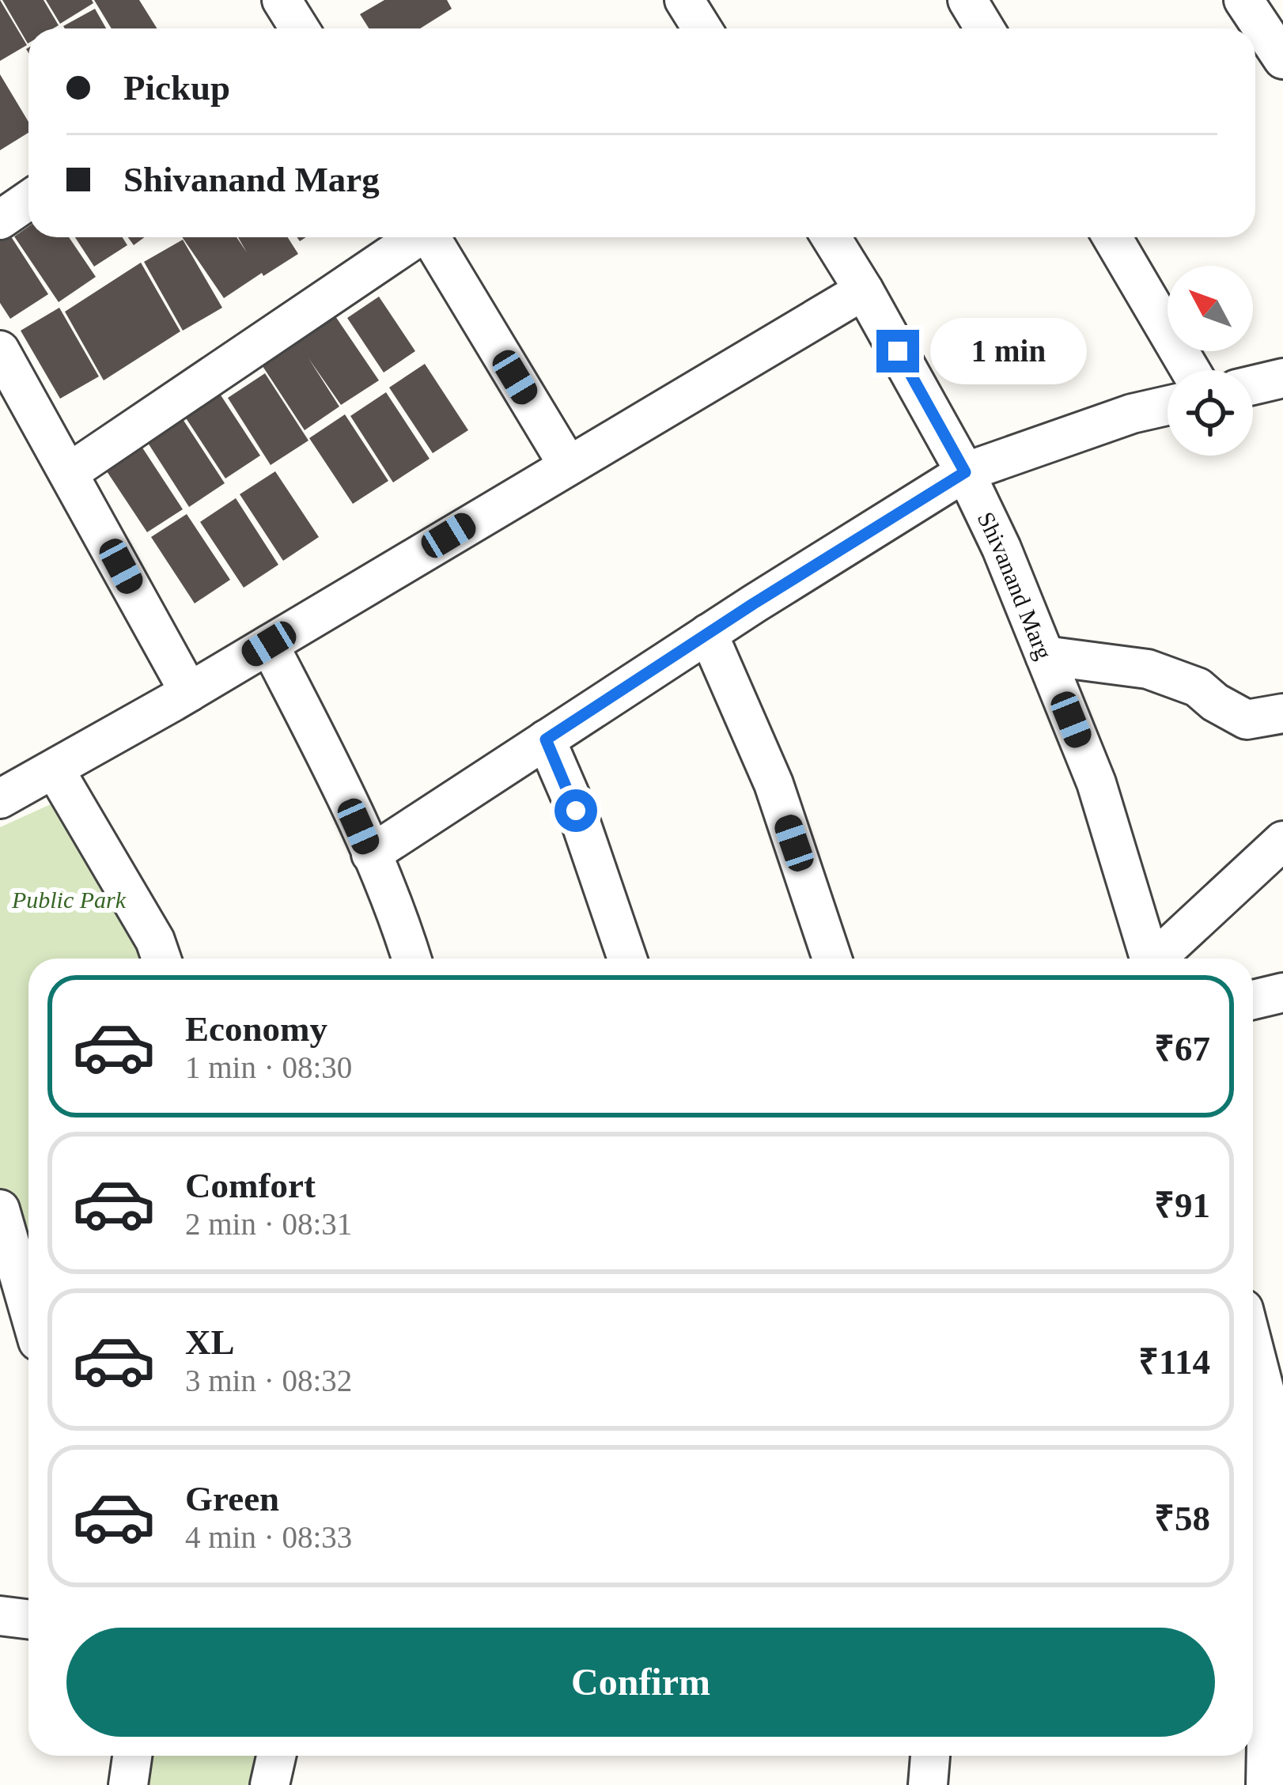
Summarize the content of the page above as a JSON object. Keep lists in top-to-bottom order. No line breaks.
{"streets":{"street":["Shivanand Marg"]},"parks":["Public Park"],"north":"top left","page":{"banner":["Pickup","Shivanand Marg"],"bubble":"1 min","list":[{"name":"Economy","note":"1 min · 08:30","value":"₹67"},{"name":"Comfort","note":"2 min · 08:31","value":"₹91"},{"name":"XL","note":"3 min · 08:32","value":"₹114"},{"name":"Green","note":"4 min · 08:33","value":"₹58"}],"buttons":"Confirm"}}
